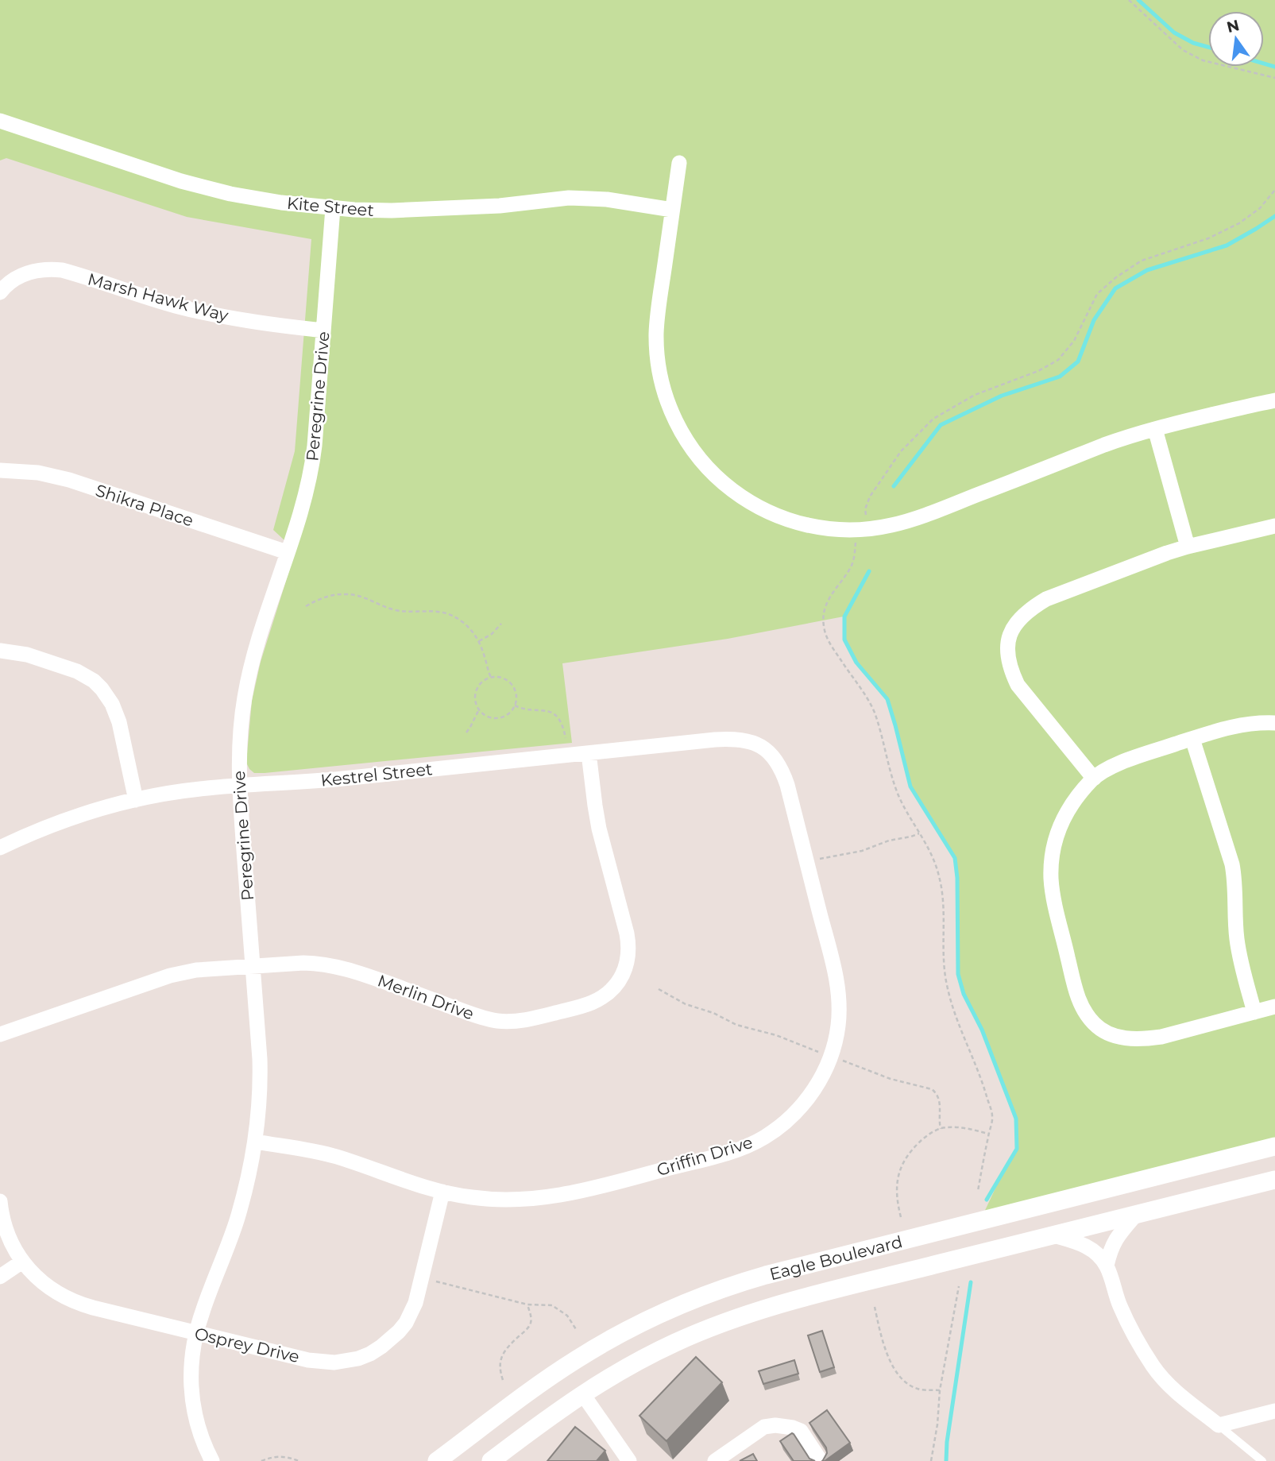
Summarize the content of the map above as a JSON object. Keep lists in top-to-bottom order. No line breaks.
{"streets":{"street":["Kite Street","Marsh Hawk Way","Peregrine Drive","Shikra Place","Kestrel Street","Merlin Drive","Griffin Drive","Eagle Boulevard","Osprey Drive"]},"crossings":[["Kite Street","Peregrine Drive"],["Marsh Hawk Way","Peregrine Drive"],["Peregrine Drive","Shikra Place"],["Peregrine Drive","Kestrel Street"],["Peregrine Drive","Merlin Drive"],["Peregrine Drive","Griffin Drive"],["Peregrine Drive","Osprey Drive"],["Kestrel Street","Merlin Drive"],["Kestrel Street","Griffin Drive"],["Griffin Drive","Osprey Drive"]],"north":"top"}
